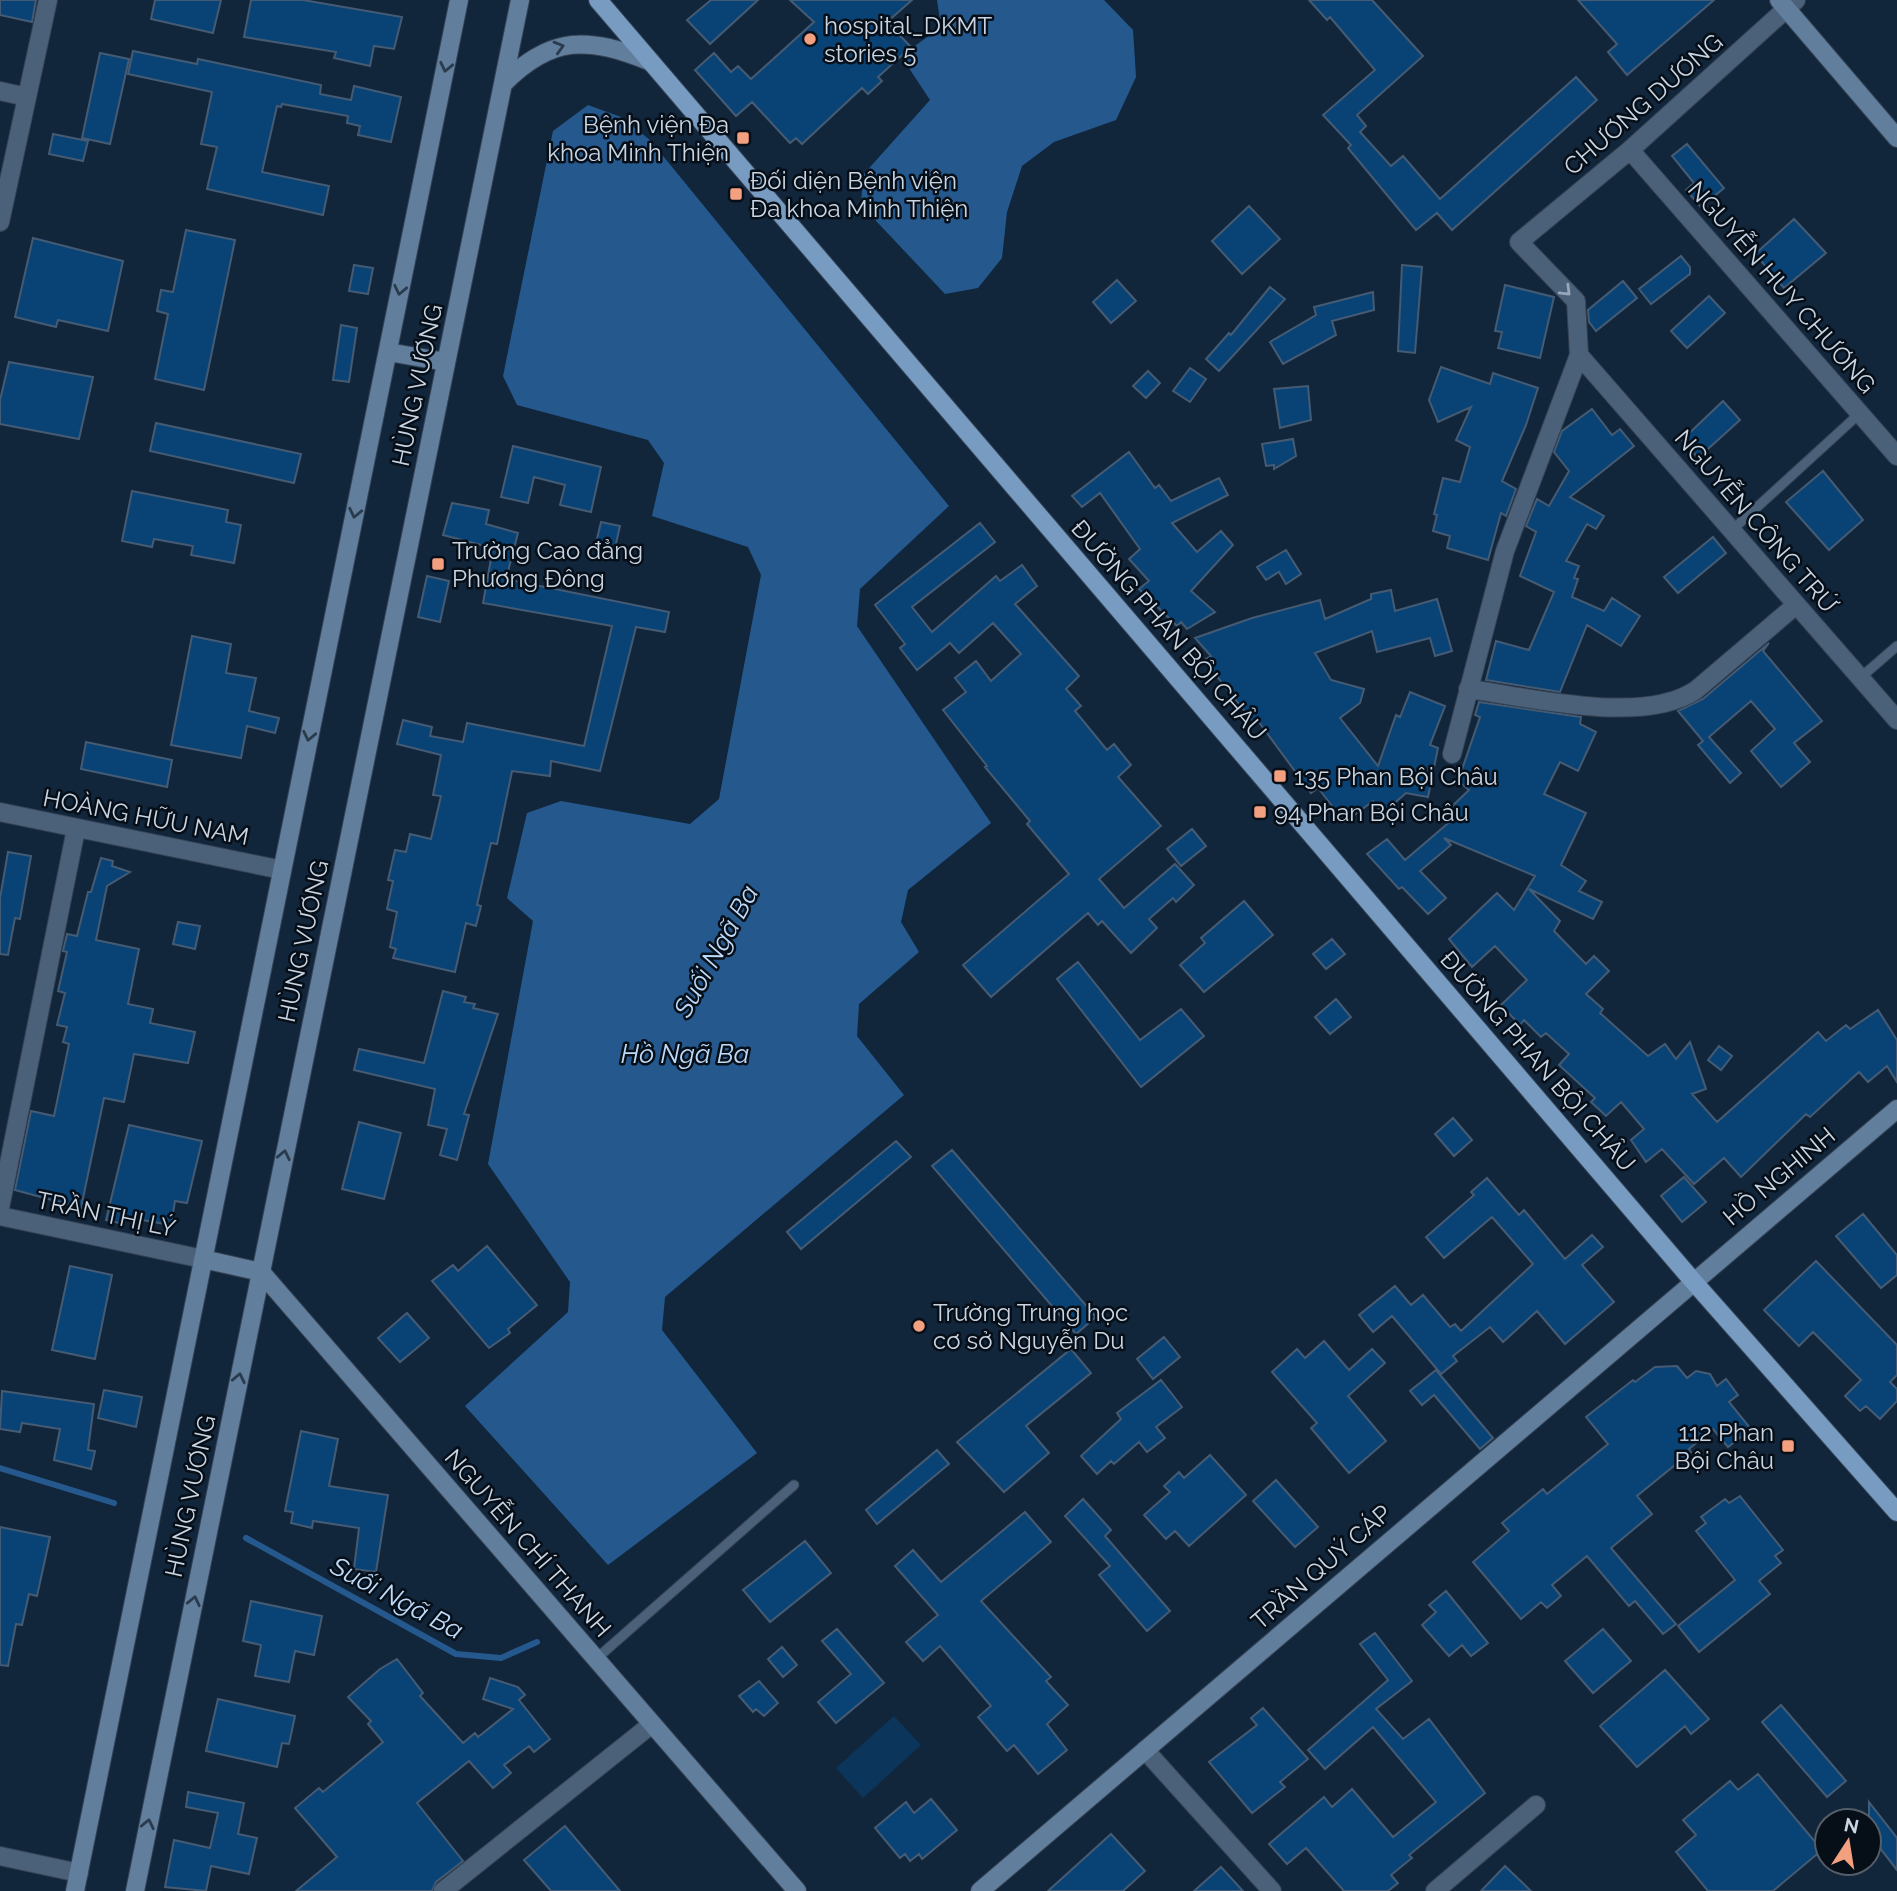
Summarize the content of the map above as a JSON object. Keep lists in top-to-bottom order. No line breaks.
{"streets":{"main road":["HÙNG VƯƠNG","ĐƯỜNG PHAN BỘI CHÂU","HỒ NGHINH","NGUYỄN CHÍ THANH","TRẦN QUÝ CÁP"],"street":["CHƯƠNG DƯƠNG","NGUYỄN HUY CHƯƠNG","NGUYỄN CÔNG TRỨ","HOÀNG HỮU NAM","TRẦN THỊ LÝ"]},"crossings":[["CHƯƠNG DƯƠNG","NGUYỄN HUY CHƯƠNG"],["CHƯƠNG DƯƠNG","NGUYỄN CÔNG TRỨ"],["HÙNG VƯƠNG","HOÀNG HỮU NAM"],["HÙNG VƯƠNG","TRẦN THỊ LÝ"],["HÙNG VƯƠNG","NGUYỄN CHÍ THANH"],["ĐƯỜNG PHAN BỘI CHÂU","HỒ NGHINH"],["ĐƯỜNG PHAN BỘI CHÂU","TRẦN QUÝ CÁP"],["HỒ NGHINH","TRẦN QUÝ CÁP"]],"water":["Suối Ngã Ba","Hồ Ngã Ba"],"places":{"other":["hospital_DKMT stories 5","Trường Trung học cơ sở Nguyễn Du"],"transit":["Bệnh viện Đa khoa Minh Thiện","Đối diện Bệnh viện Đa khoa Minh Thiện","Trường Cao đẳng Phương Đông","135 Phan Bội Châu","94 Phan Bội Châu","112 Phan Bội Châu"]},"north":"top"}
